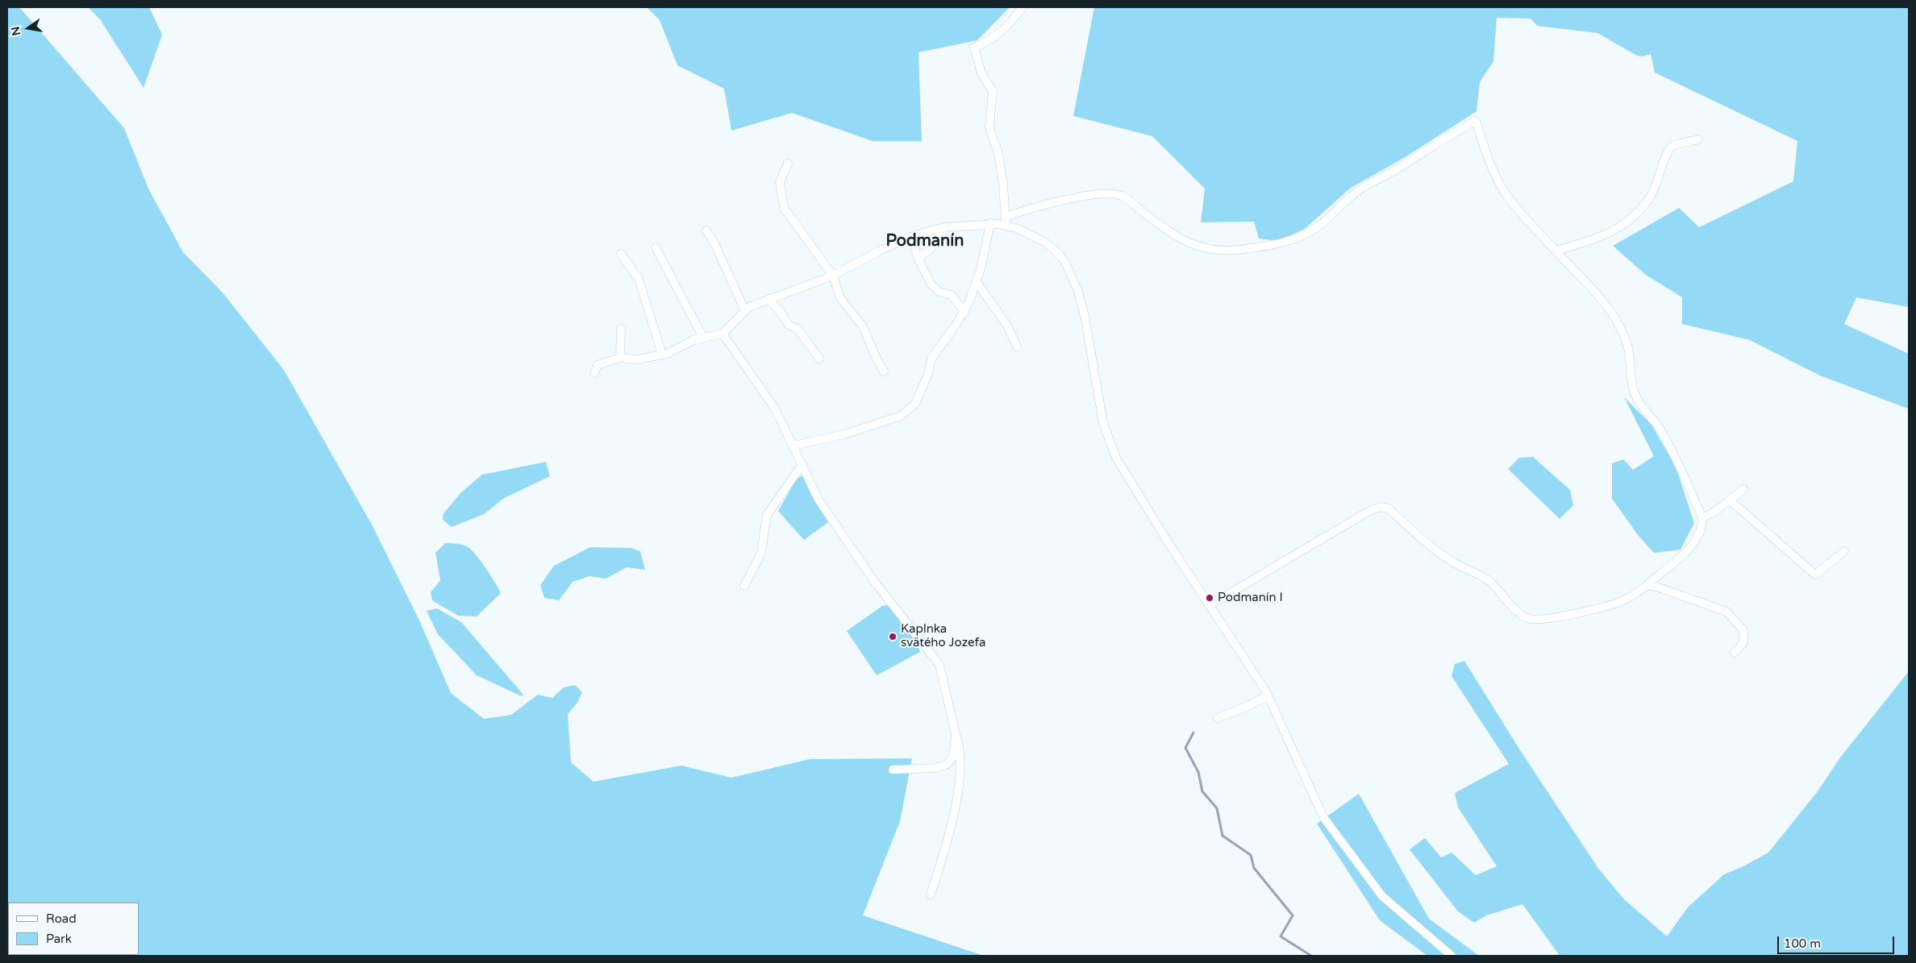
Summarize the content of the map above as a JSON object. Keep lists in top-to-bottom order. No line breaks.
{"districts":["Podmanín"],"places":["Podmanín I","Kaplnka svätého Jozefa"],"legend":["Road","Park"],"scale_bar":"100 m","north":"left"}
